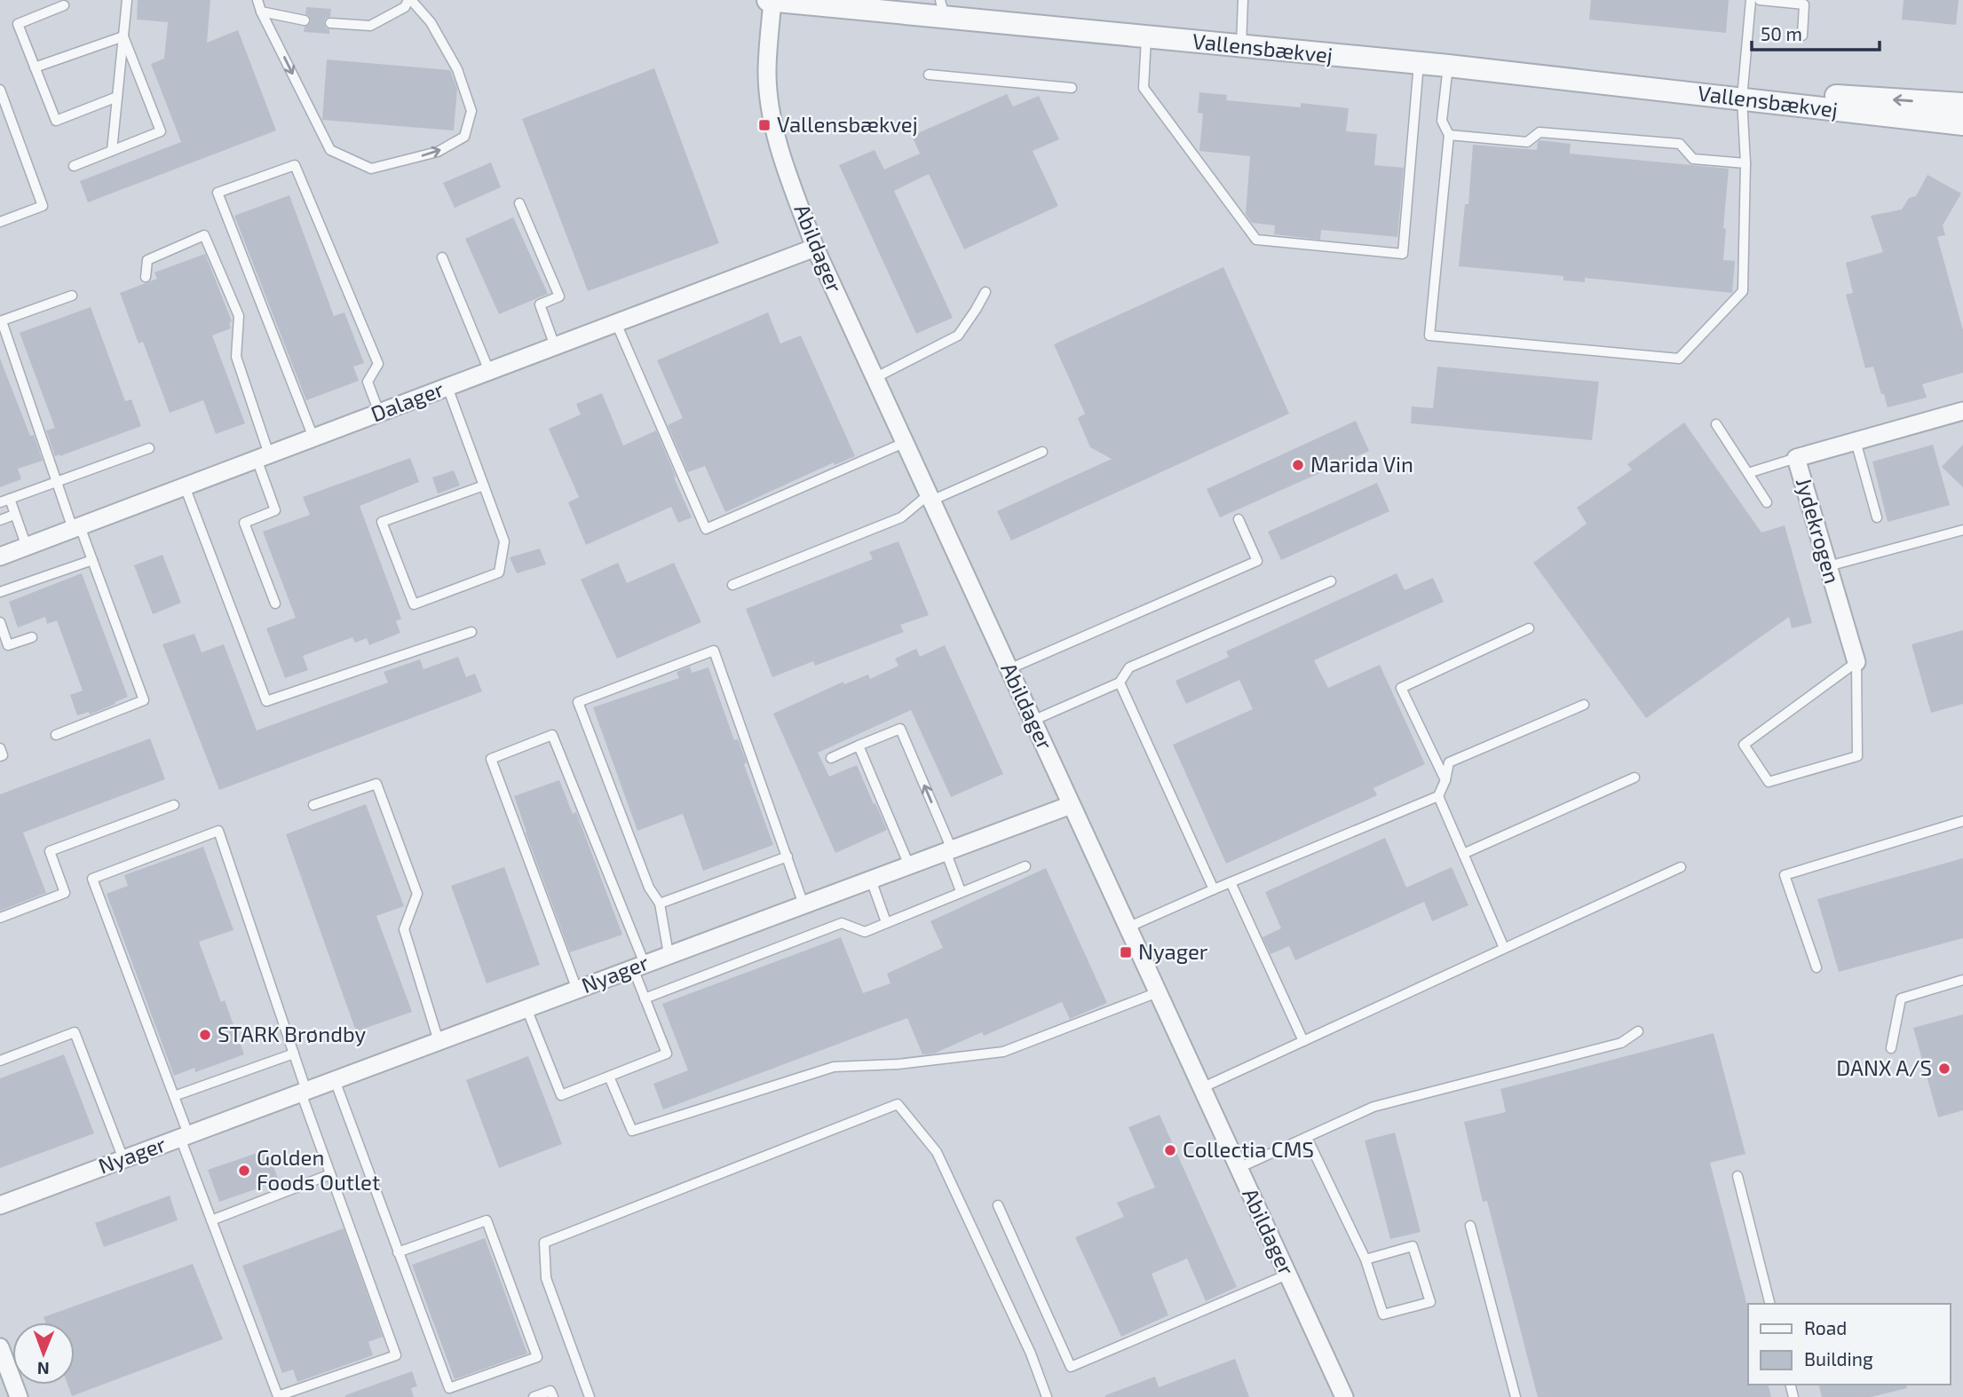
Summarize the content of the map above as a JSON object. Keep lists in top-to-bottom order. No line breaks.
{"streets":{"street":["Vallensbækvej","Abildager","Dalager","Jydekrogen","Nyager"]},"crossings":[["Vallensbækvej","Abildager"],["Abildager","Dalager"],["Abildager","Nyager"]],"places":{"transit":["Vallensbækvej","Nyager"],"other":["Marida Vin","STARK Brøndby","DANX A/S","Collectia CMS","Golden Foods Outlet"]},"legend":["Road","Building"],"scale_bar":"50 m","north":"bottom"}
